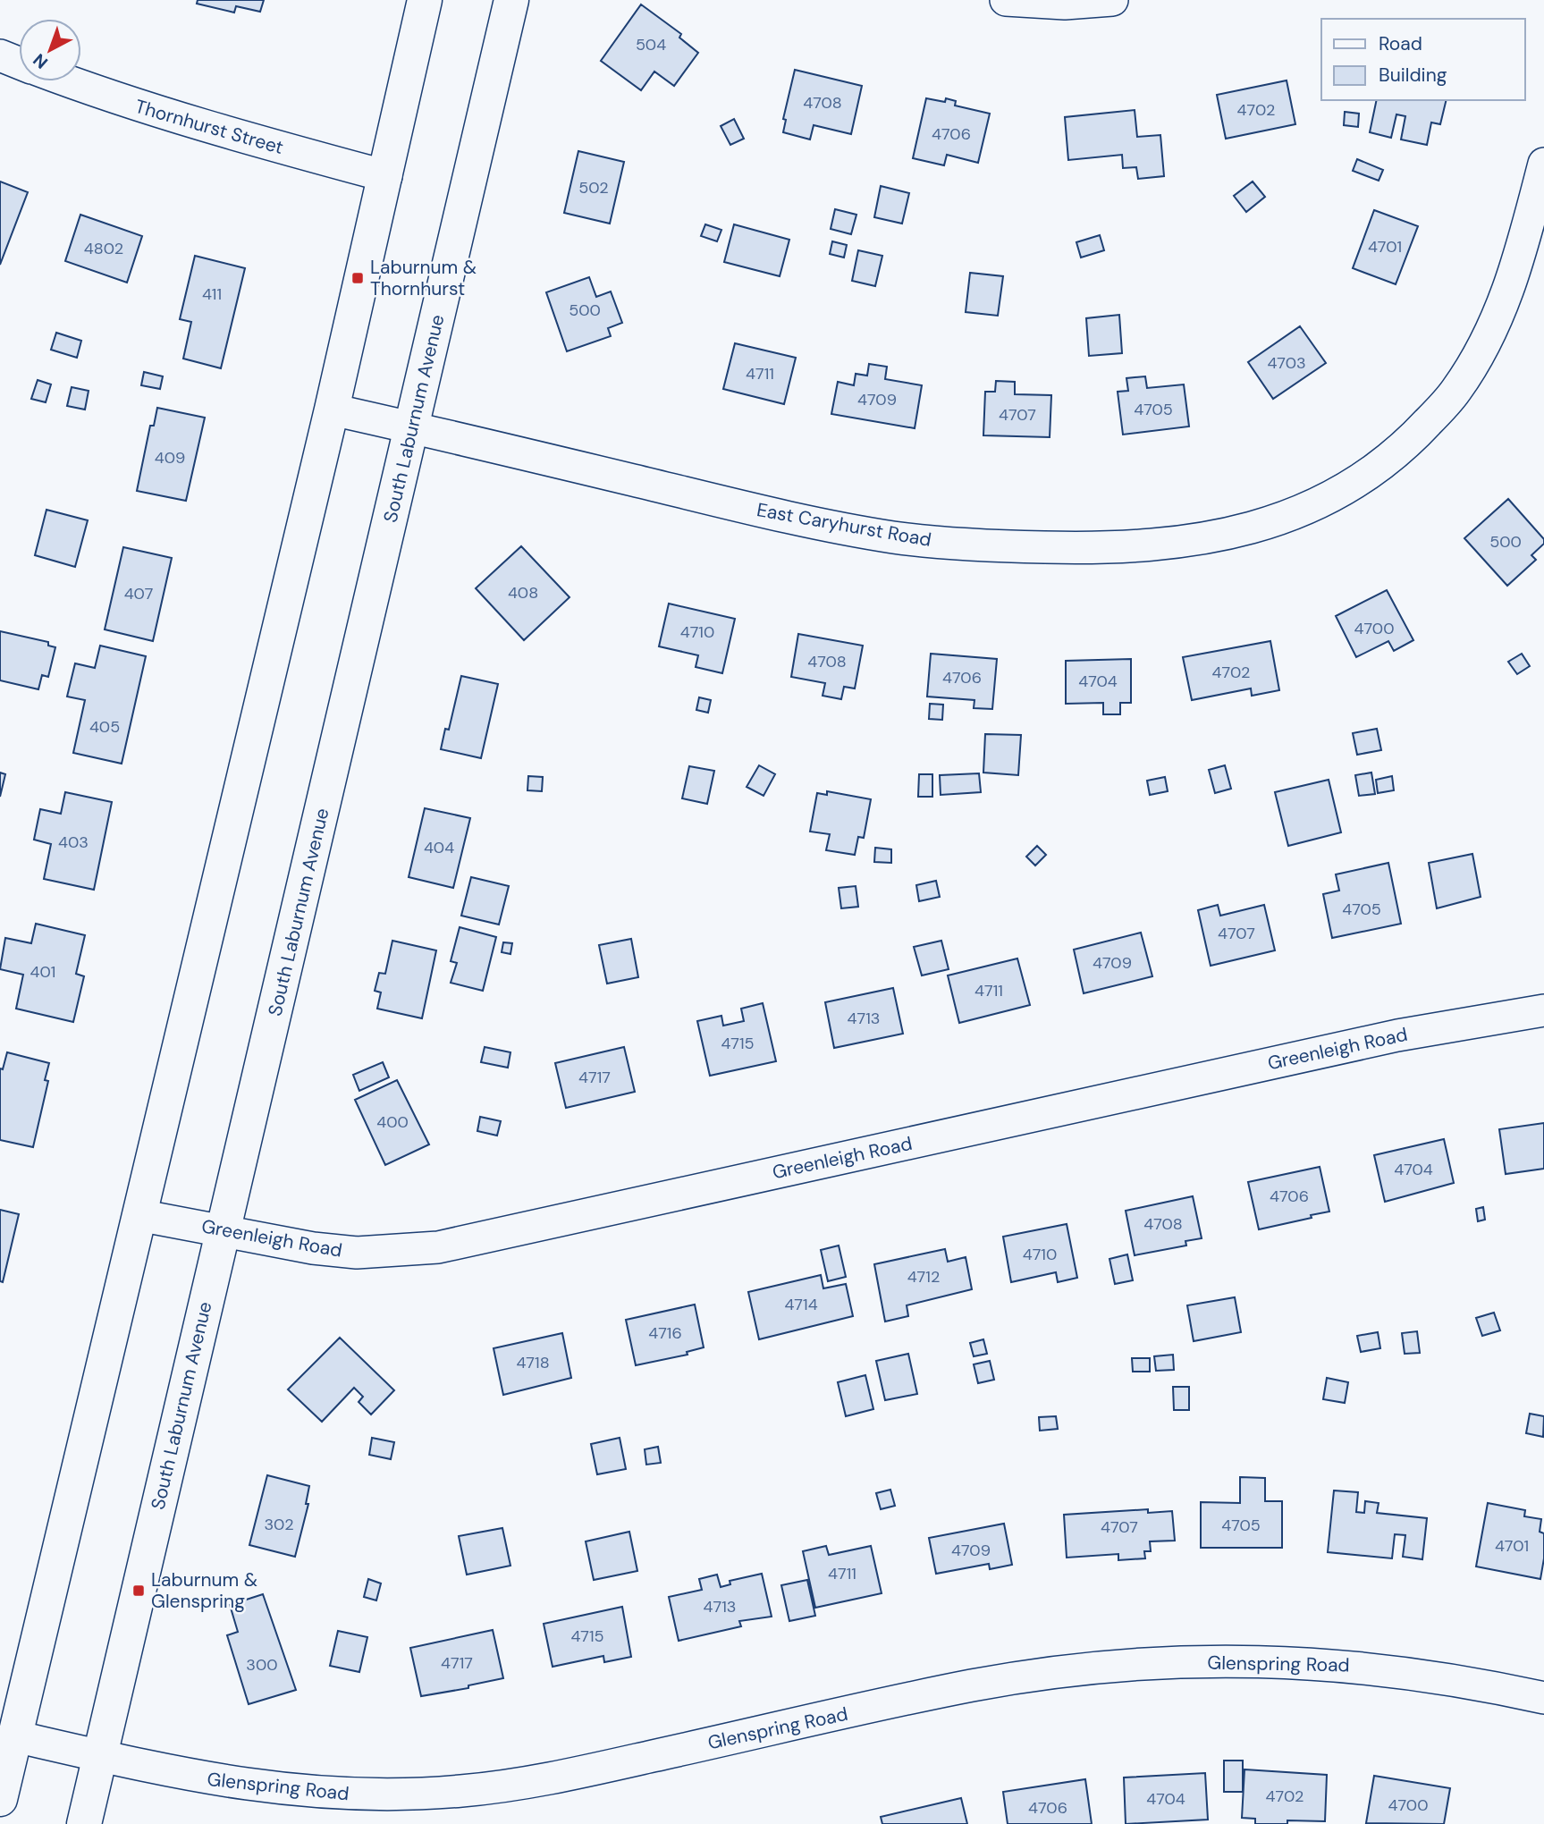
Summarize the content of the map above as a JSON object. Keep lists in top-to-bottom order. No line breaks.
{"streets":{"main road":["South Laburnum Avenue"],"street":["Thornhurst Street","East Caryhurst Road","Greenleigh Road","Glenspring Road"]},"crossings":[["South Laburnum Avenue","East Caryhurst Road"],["South Laburnum Avenue","Greenleigh Road"],["South Laburnum Avenue","Glenspring Road"]],"places":{"transit":["Laburnum & Thornhurst","Laburnum & Glenspring"]},"house_numbers":["504","4708","4702","4706","502","4701","4802","411","500","4703","4711","4709","4705","4707","409","500","408","407","4700","4710","4708","4702","4706","4704","405","403","404","4705","4707","4709","401","4711","4713","4715","4717","400","4704","4706","4708","4710","4712","4714","4716","4718","302","4705","4707","4701","4709","4711","4713","4715","4717","300","4702","4704","4700","4706"],"legend":["Road","Building"],"north":"bottom left"}
